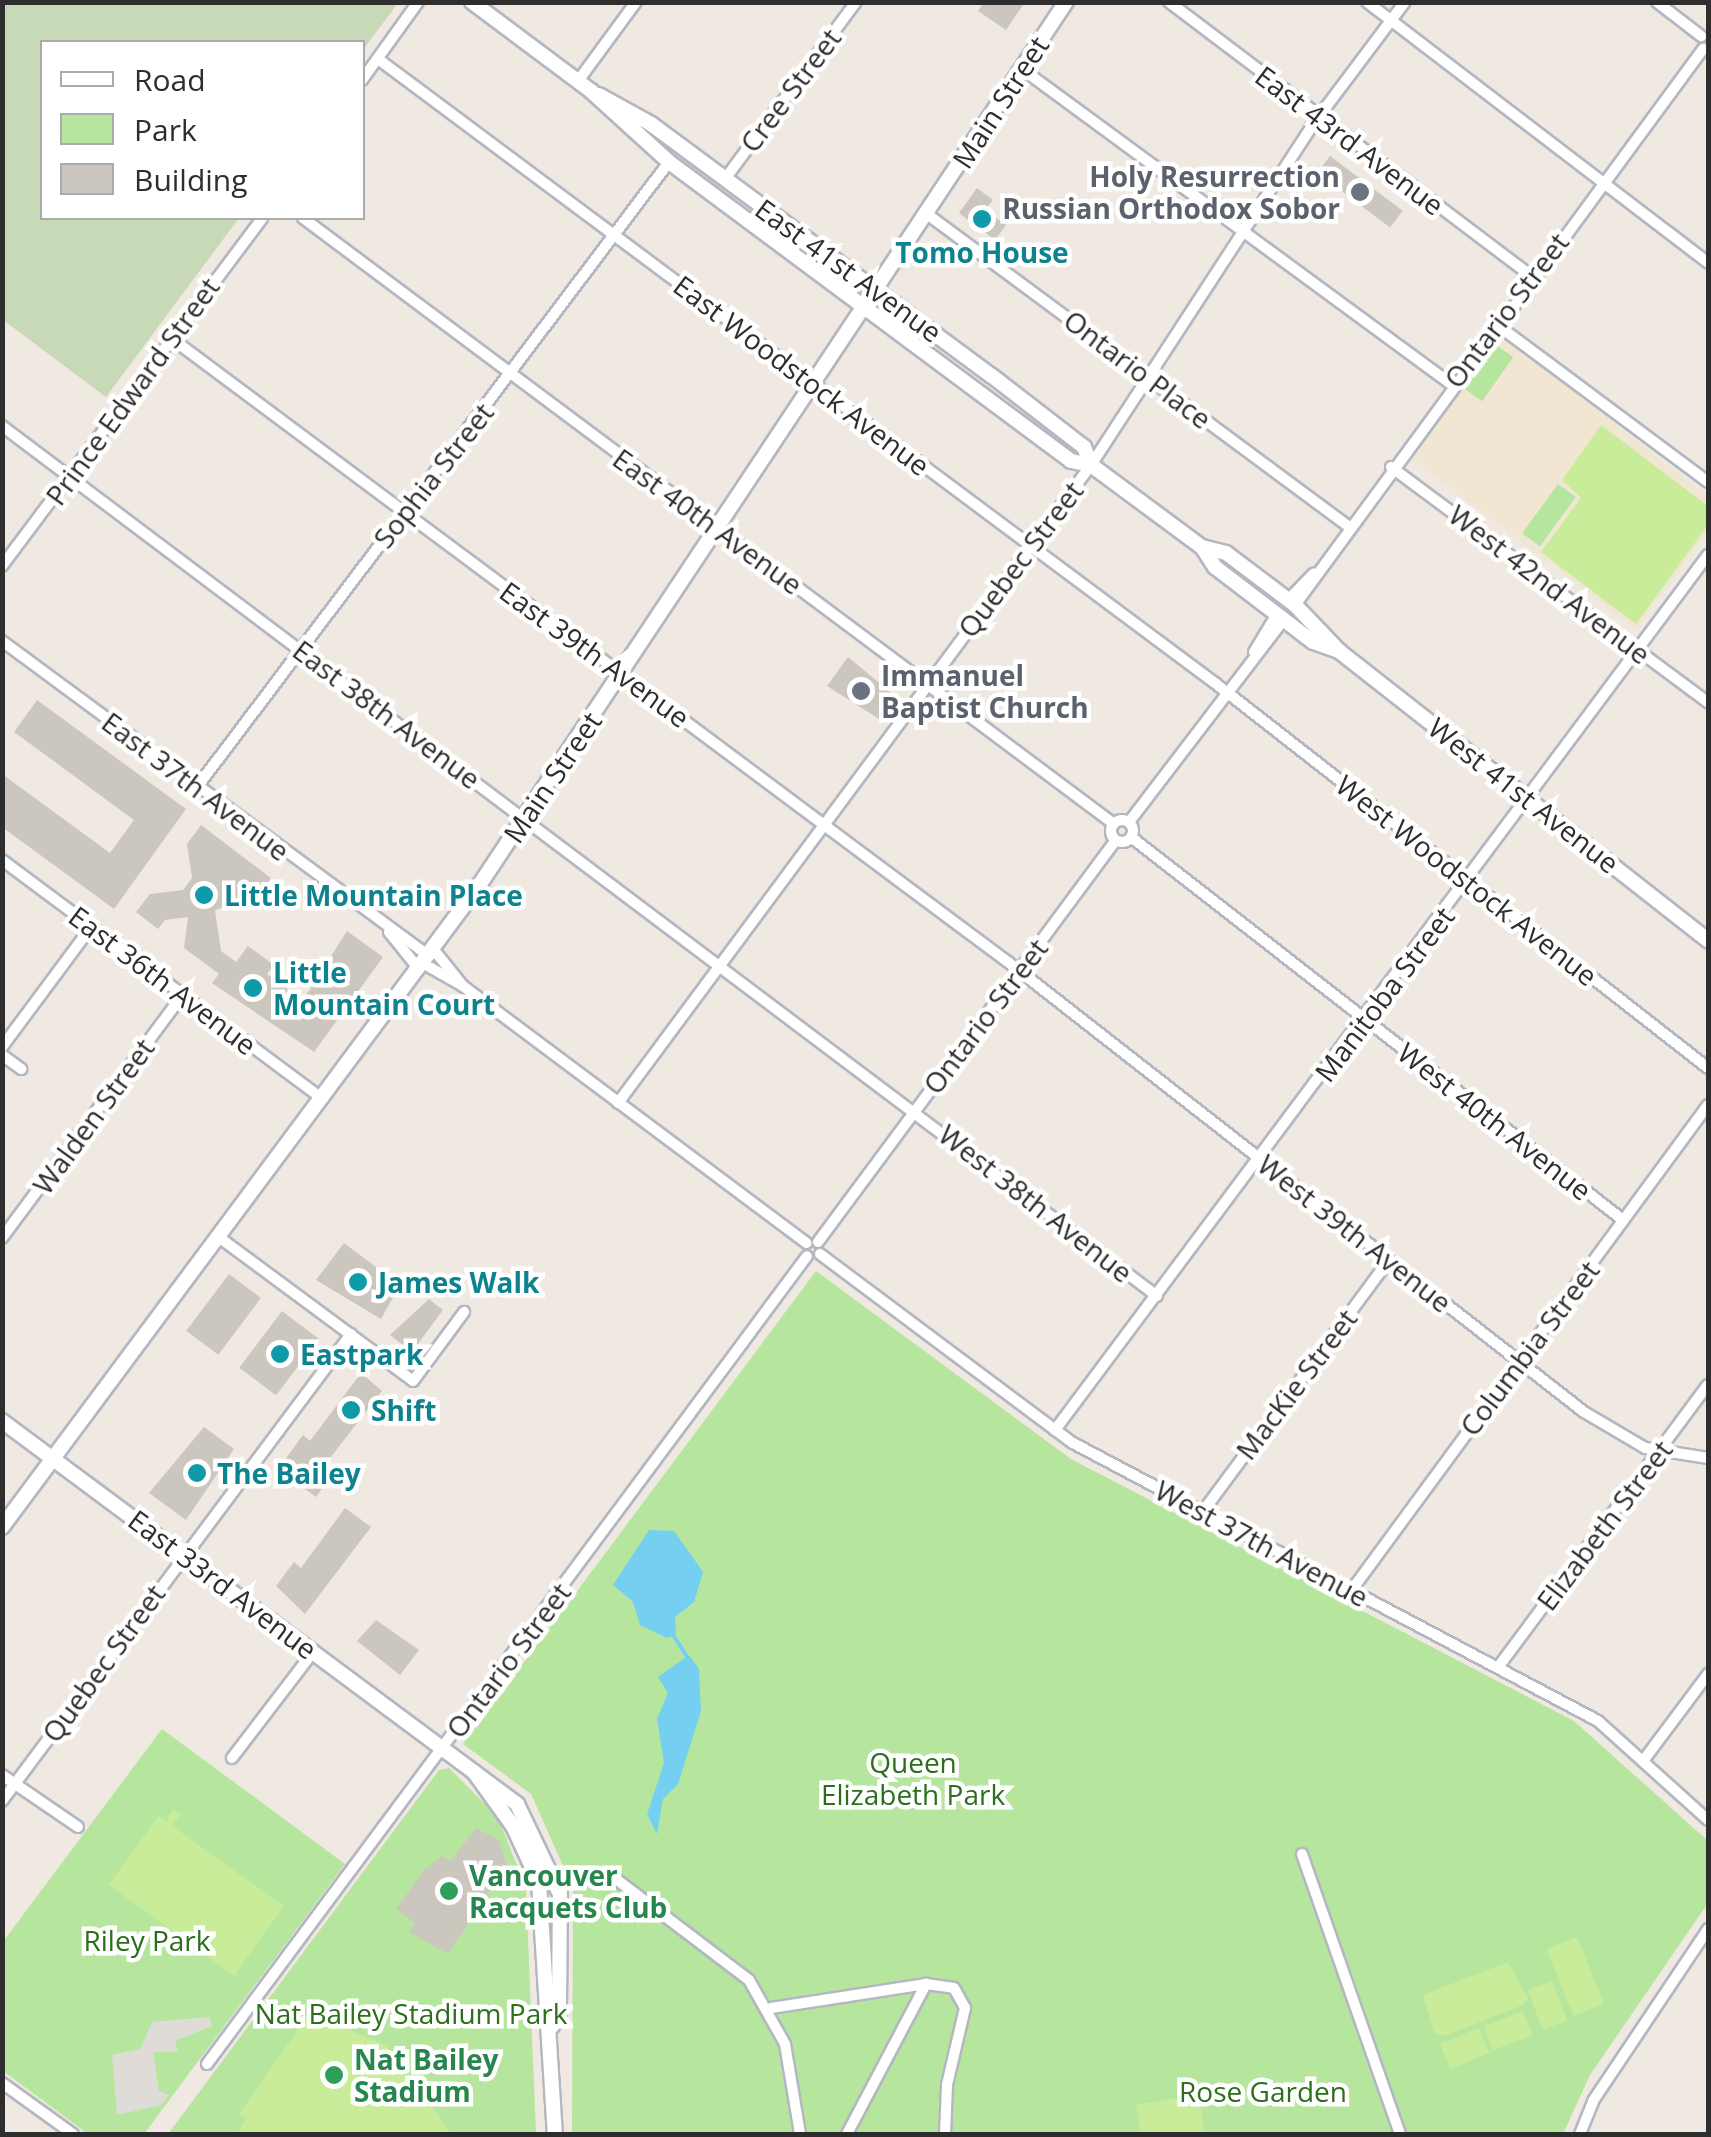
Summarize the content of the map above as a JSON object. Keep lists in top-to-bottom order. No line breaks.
{"streets":{"main road":["Main Street","East 41st Avenue","West 41st Avenue","East 33rd Avenue"],"street":["Cree Street","East 43rd Avenue","Ontario Street","Ontario Place","East Woodstock Avenue","Prince Edward Street","Sophia Street","East 40th Avenue","Quebec Street","West 42nd Avenue","East 39th Avenue","East 38th Avenue","East 37th Avenue","West Woodstock Avenue","East 36th Avenue","Manitoba Street","Walden Street","West 40th Avenue","West 38th Avenue","West 39th Avenue","Columbia Street","MacKie Street","Elizabeth Street","West 37th Avenue"]},"crossings":[["Cree Street","East 41st Avenue"],["Main Street","East 41st Avenue"],["Main Street","Ontario Place"],["Main Street","East Woodstock Avenue"],["Main Street","East 40th Avenue"],["Main Street","East 39th Avenue"],["Main Street","East 38th Avenue"],["Main Street","East 37th Avenue"],["Main Street","East 36th Avenue"],["Main Street","East 33rd Avenue"],["East 43rd Avenue","Ontario Street"],["East 43rd Avenue","Quebec Street"],["East 41st Avenue","Ontario Street"],["East 41st Avenue","Sophia Street"],["East 41st Avenue","Quebec Street"],["East 41st Avenue","West 41st Avenue"],["Ontario Street","Ontario Place"],["Ontario Street","West 42nd Avenue"],["Ontario Street","East 39th Avenue"],["Ontario Street","East 38th Avenue"],["Ontario Street","East 37th Avenue"],["Ontario Street","West 41st Avenue"],["Ontario Street","West 38th Avenue"],["Ontario Street","West 39th Avenue"],["Ontario Street","West 37th Avenue"],["Ontario Street","East 33rd Avenue"],["Ontario Place","Quebec Street"],["East Woodstock Avenue","Sophia Street"],["East Woodstock Avenue","Quebec Street"],["East Woodstock Avenue","West Woodstock Avenue"],["Prince Edward Street","East 39th Avenue"],["Prince Edward Street","East 38th Avenue"],["Sophia Street","East 40th Avenue"],["Sophia Street","East 39th Avenue"],["Sophia Street","East 38th Avenue"],["Sophia Street","East 37th Avenue"],["East 40th Avenue","Quebec Street"],["Quebec Street","East 39th Avenue"],["Quebec Street","East 38th Avenue"],["Quebec Street","East 37th Avenue"],["Quebec Street","East 33rd Avenue"],["West 42nd Avenue","Manitoba Street"],["East 39th Avenue","West 39th Avenue"],["East 38th Avenue","West 38th Avenue"],["East 37th Avenue","West 37th Avenue"],["West 41st Avenue","Manitoba Street"],["West Woodstock Avenue","Manitoba Street"],["East 36th Avenue","Walden Street"],["Manitoba Street","West 40th Avenue"],["Manitoba Street","West 38th Avenue"],["Manitoba Street","West 39th Avenue"],["Manitoba Street","West 37th Avenue"],["West 40th Avenue","Columbia Street"],["West 39th Avenue","Columbia Street"],["West 39th Avenue","MacKie Street"],["West 39th Avenue","Elizabeth Street"],["Columbia Street","West 37th Avenue"],["MacKie Street","West 37th Avenue"],["Elizabeth Street","West 37th Avenue"]],"parks":["Queen Elizabeth Park","Riley Park","Nat Bailey Stadium Park","Rose Garden"],"places":["Holy Resurrection Russian Orthodox Sobor","Tomo House","Immanuel Baptist Church","Little Mountain Place","Little Mountain Court","James Walk","Eastpark","Shift","The Bailey","Vancouver Racquets Club","Nat Bailey Stadium"],"legend":["Road","Park","Building"]}
